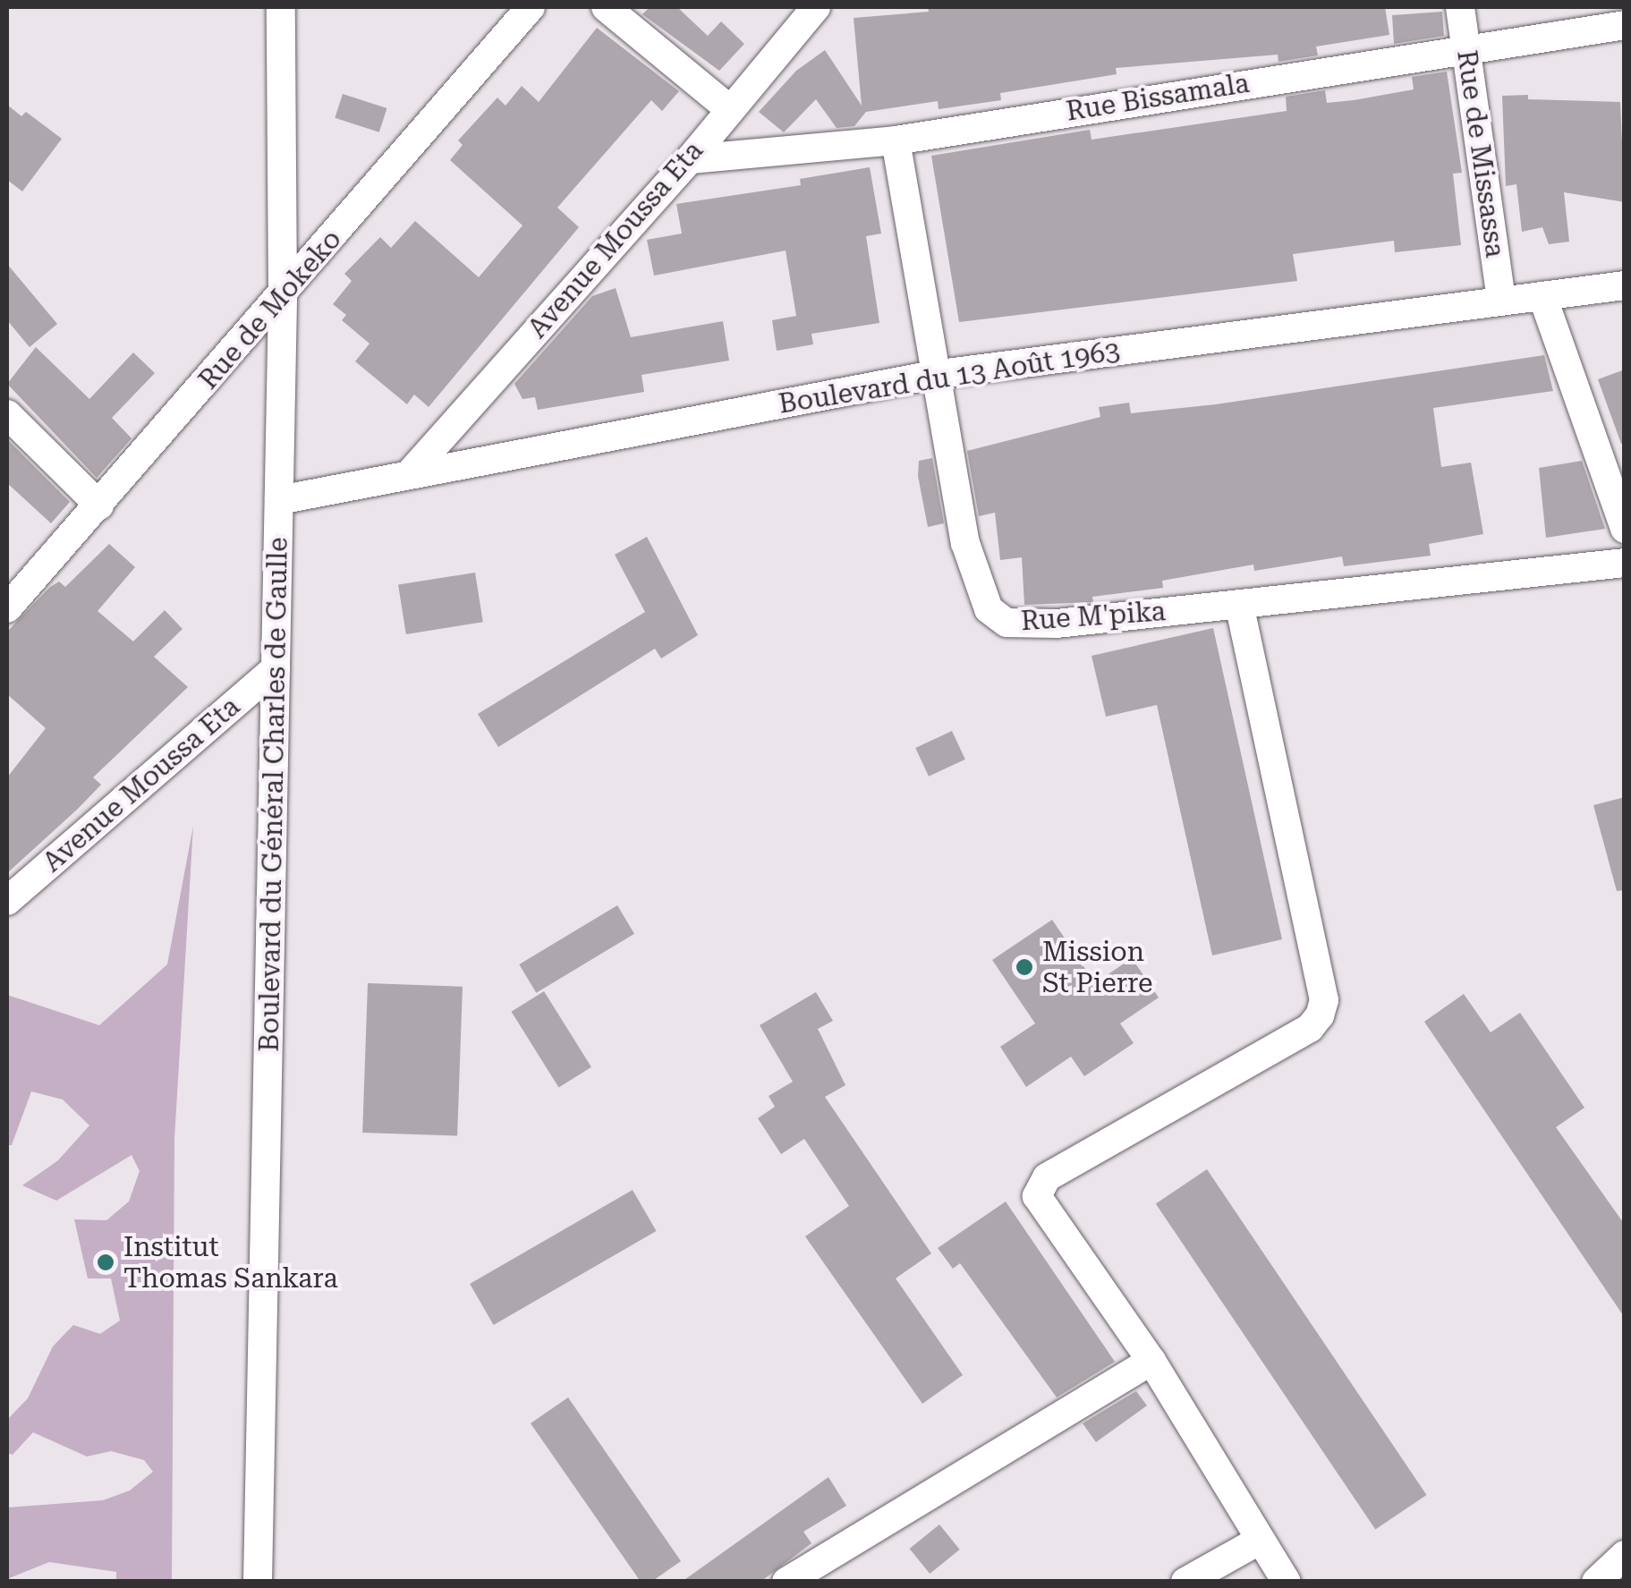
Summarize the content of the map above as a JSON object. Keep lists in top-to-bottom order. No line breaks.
{"streets":{"street":["Rue Bissamala","Rue de Missassa","Avenue Moussa Eta","Rue de Mokeko","Boulevard du 13 Août 1963","Rue M'pika","Boulevard du Général Charles de Gaulle"]},"crossings":[["Rue Bissamala","Rue de Missassa"],["Rue Bissamala","Avenue Moussa Eta"],["Rue Bissamala","Rue M'pika"],["Rue de Missassa","Boulevard du 13 Août 1963"],["Avenue Moussa Eta","Boulevard du 13 Août 1963"],["Avenue Moussa Eta","Boulevard du Général Charles de Gaulle"],["Rue de Mokeko","Boulevard du Général Charles de Gaulle"],["Boulevard du 13 Août 1963","Rue M'pika"],["Boulevard du 13 Août 1963","Boulevard du Général Charles de Gaulle"]],"places":["Mission St Pierre","Institut Thomas Sankara"]}
